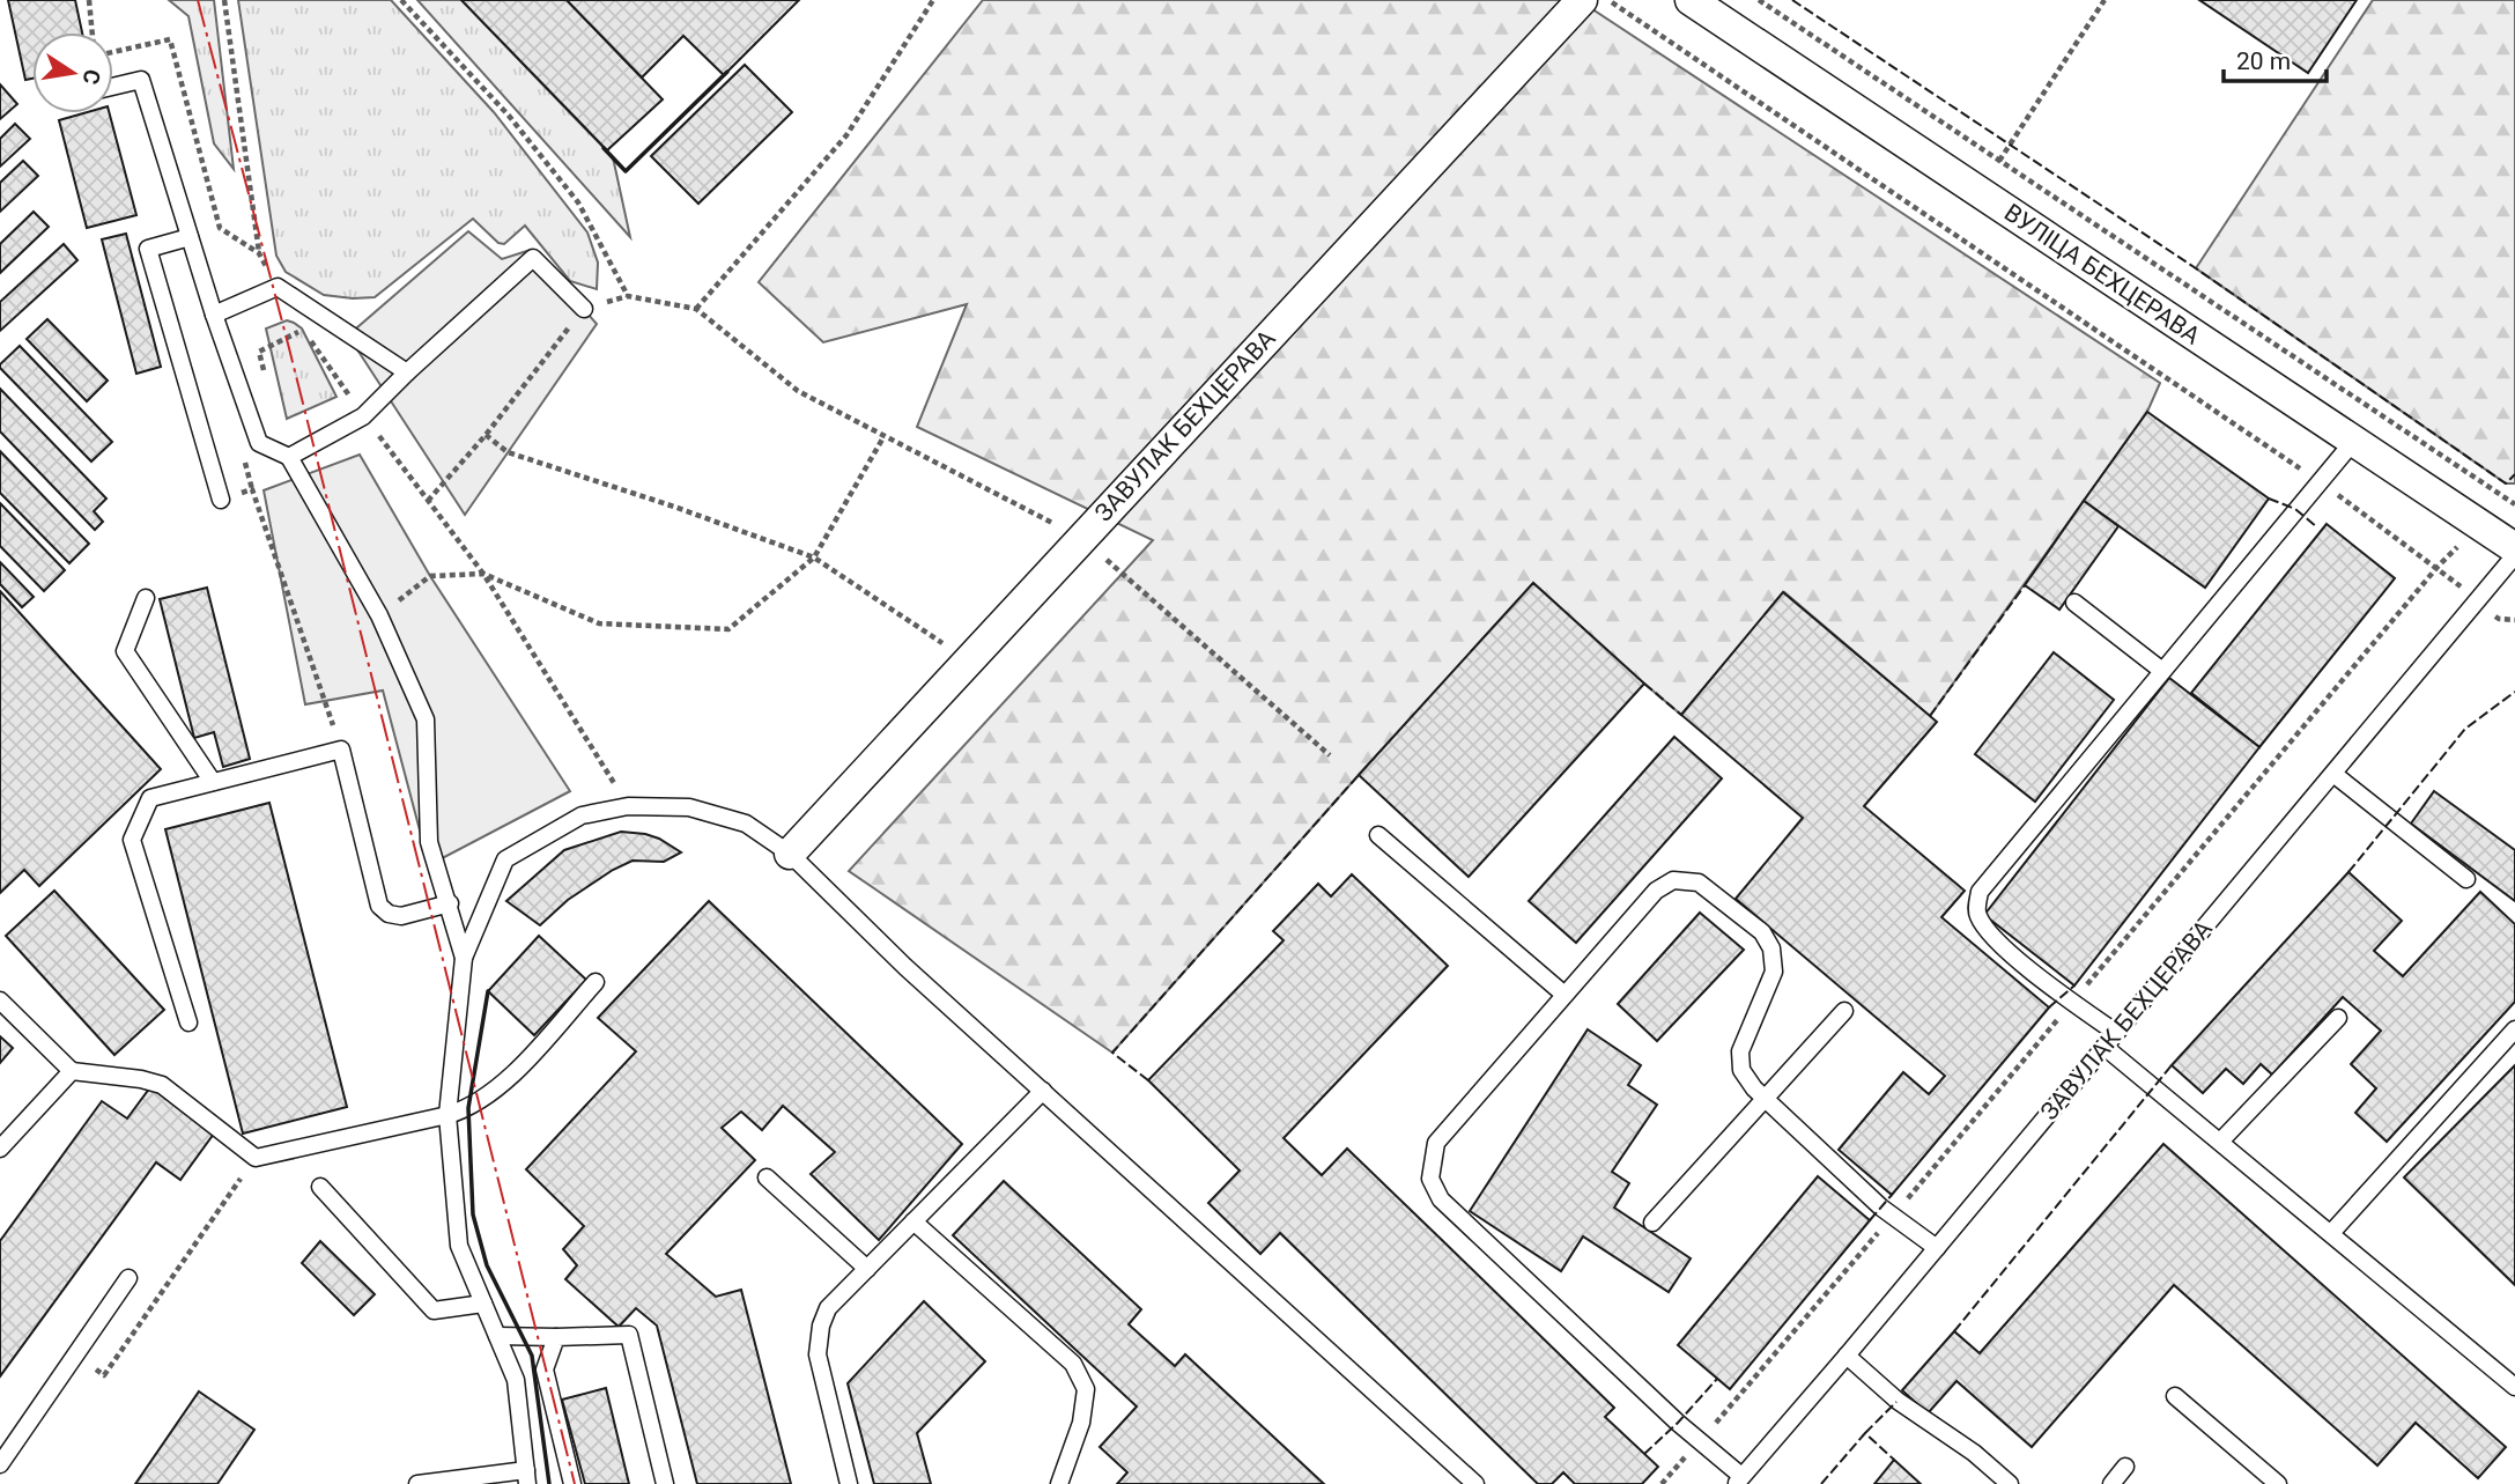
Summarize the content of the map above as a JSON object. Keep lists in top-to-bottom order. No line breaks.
{"streets":{"street":["ВУЛІЦА БЕХЦЕРАВА","ЗАВУЛАК БЕХЦЕРАВА"]},"scale_bar":"20 m","north":"right"}
